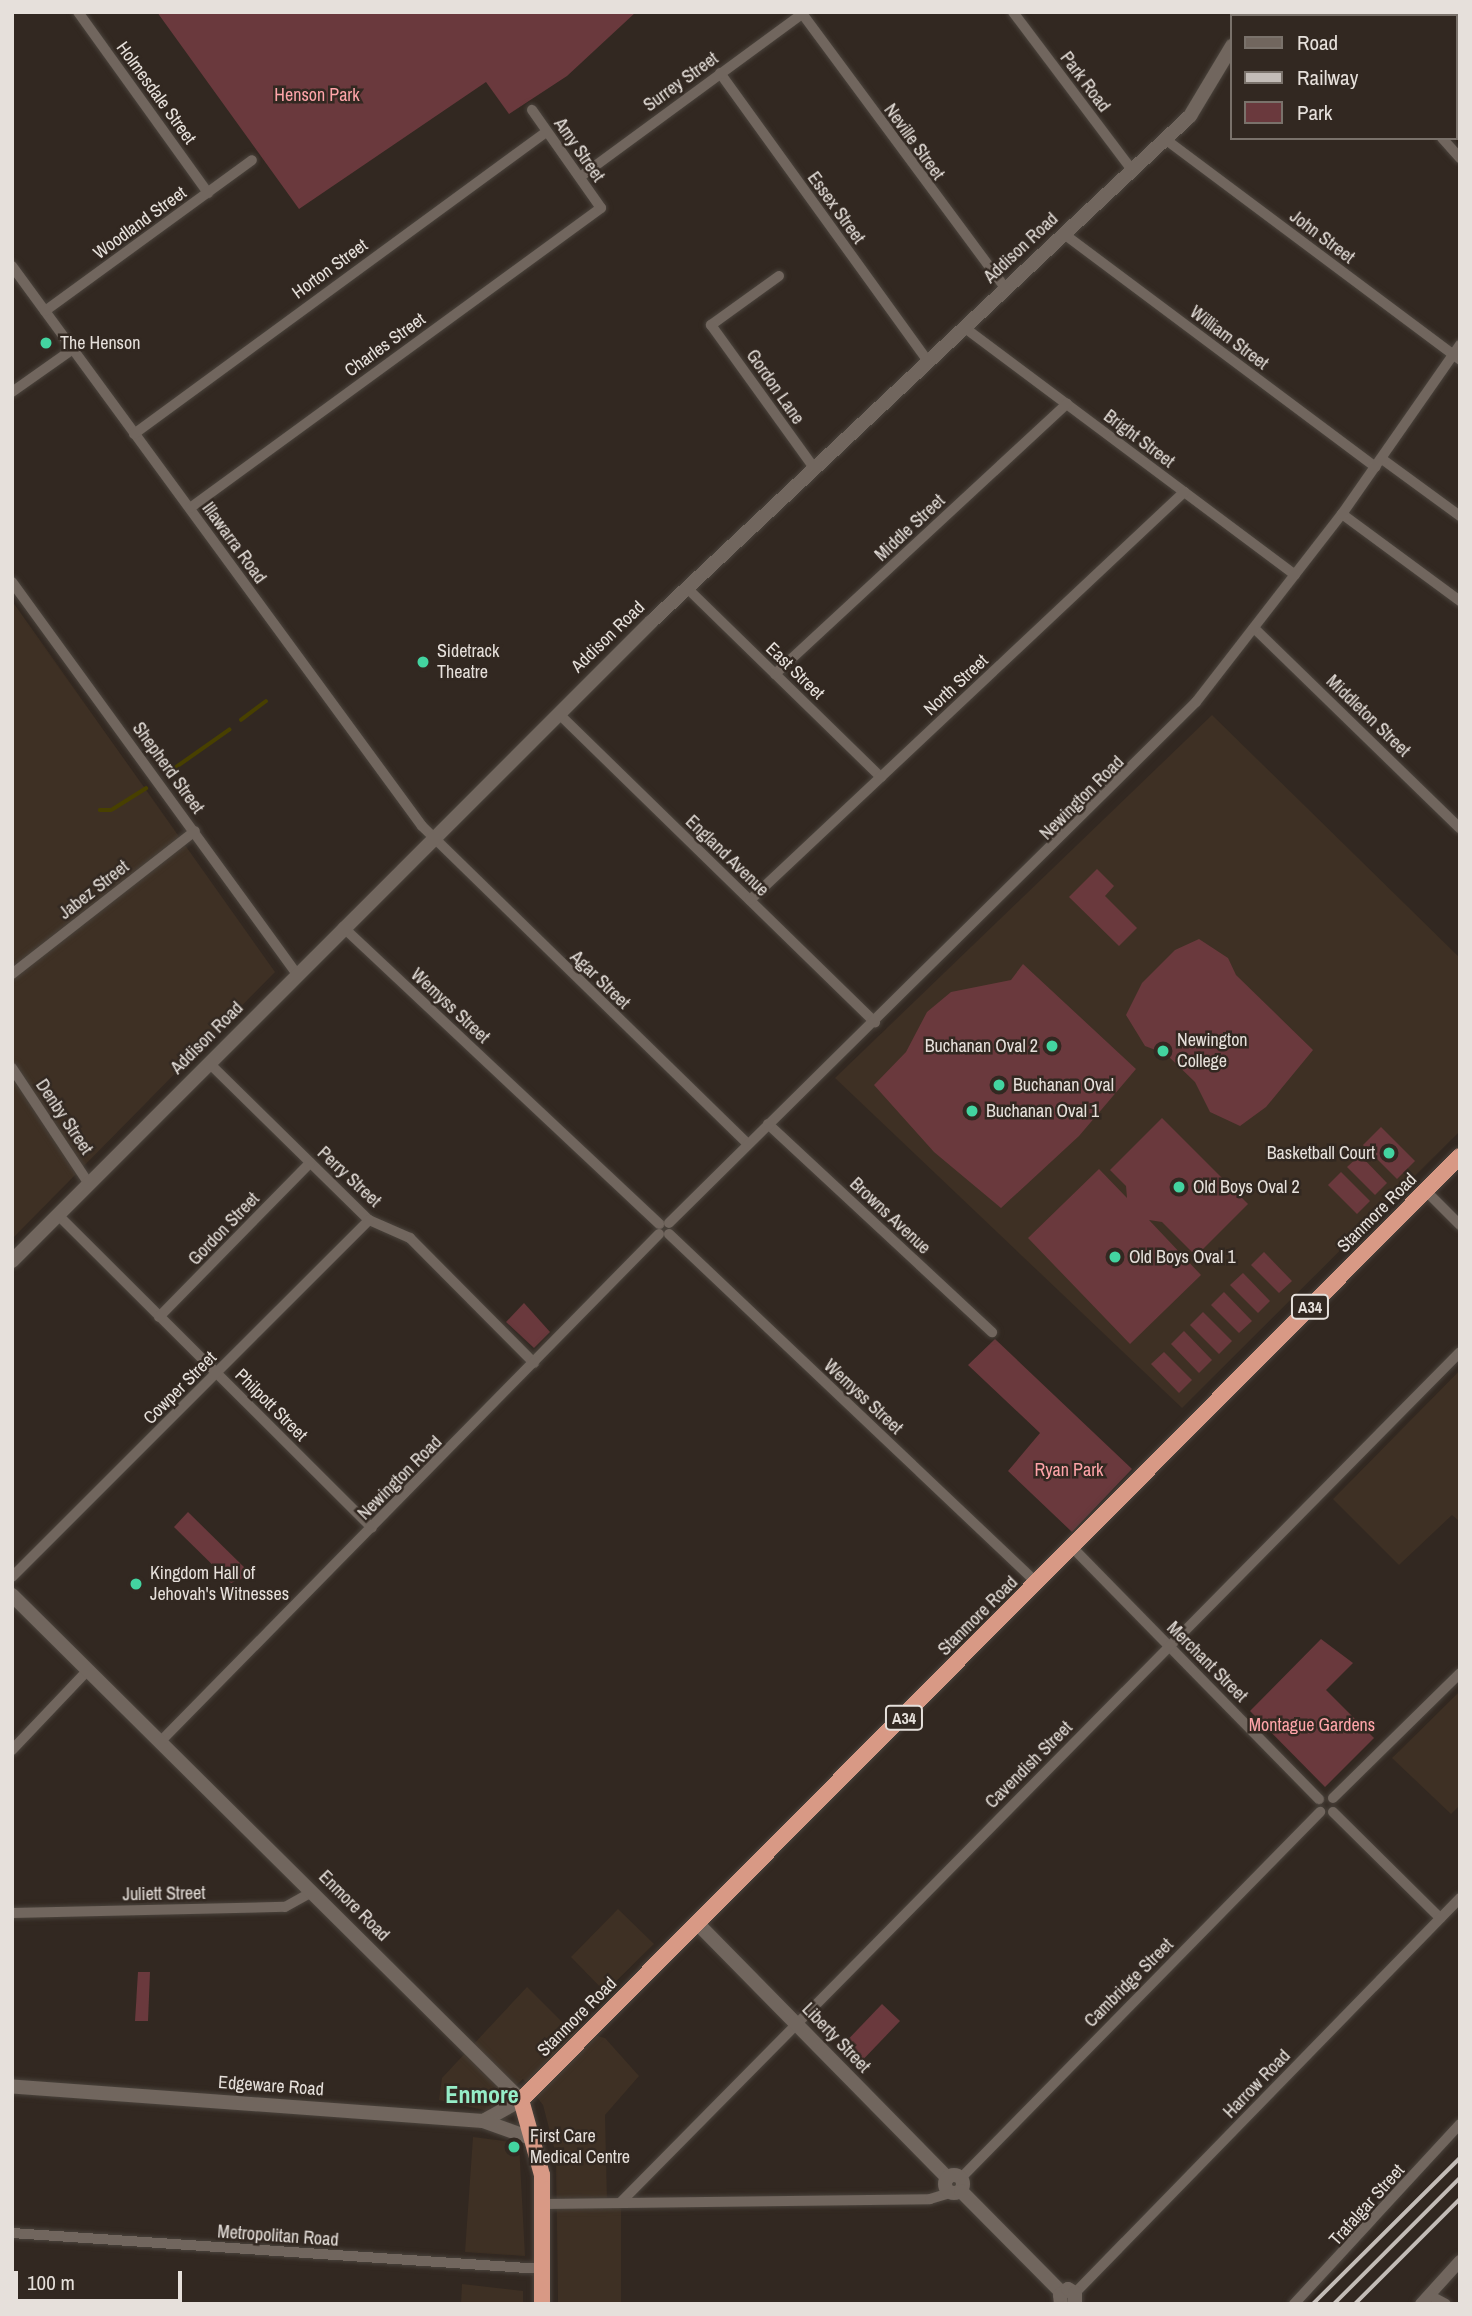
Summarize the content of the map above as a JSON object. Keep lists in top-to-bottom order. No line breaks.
{"streets":{"highway":["Stanmore Road","A34","Enmore Road"],"main road":["Addison Road","Liberty Street","Edgeware Road"],"street":["Surrey Street","Park Road","Holmesdale Street","Neville Street","Amy Street","Essex Street","Woodland Street","John Street","Horton Street","William Street","Charles Street","Gordon Lane","Bright Street","Middle Street","Illawarra Road","East Street","North Street","Middleton Street","Shepherd Street","Newington Road","England Avenue","Jabez Street","Agar Street","Wemyss Street","Denby Street","Perry Street","Browns Avenue","Gordon Street","Cowper Street","Philpott Street","Merchant Street","Cavendish Street","Juliett Street","Cambridge Street","Harrow Road","Trafalgar Street","Metropolitan Road"]},"crossings":[["Surrey Street","Neville Street"],["Surrey Street","Amy Street"],["Surrey Street","Essex Street"],["Park Road","Addison Road"],["Holmesdale Street","Woodland Street"],["Neville Street","Addison Road"],["Amy Street","Horton Street"],["Amy Street","Charles Street"],["Essex Street","Addison Road"],["Woodland Street","Illawarra Road"],["John Street","Addison Road"],["John Street","Newington Road"],["Addison Road","William Street"],["Addison Road","Gordon Lane"],["Addison Road","Bright Street"],["Addison Road","Illawarra Road"],["Addison Road","East Street"],["Addison Road","Shepherd Street"],["Addison Road","England Avenue"],["Addison Road","Agar Street"],["Addison Road","Wemyss Street"],["Addison Road","Denby Street"],["Addison Road","Perry Street"],["Addison Road","Philpott Street"],["Horton Street","Illawarra Road"],["William Street","Newington Road"],["Charles Street","Illawarra Road"],["Bright Street","Middle Street"],["Bright Street","North Street"],["Bright Street","Newington Road"],["Middle Street","East Street"],["Illawarra Road","Agar Street"],["East Street","North Street"],["North Street","England Avenue"],["Middleton Street","Newington Road"],["Shepherd Street","Jabez Street"],["Newington Road","England Avenue"],["Newington Road","Agar Street"],["Newington Road","Wemyss Street"],["Newington Road","Perry Street"],["Newington Road","Browns Avenue"],["Newington Road","Philpott Street"],["Newington Road","Enmore Road"],["Wemyss Street","Stanmore Road"],["Perry Street","Gordon Street"],["Perry Street","Cowper Street"],["Stanmore Road","Merchant Street"],["Stanmore Road","Enmore Road"],["Stanmore Road","Liberty Street"],["Gordon Street","Philpott Street"],["Cowper Street","Philpott Street"],["Merchant Street","Cavendish Street"],["Cavendish Street","Liberty Street"],["Juliett Street","Enmore Road"],["Enmore Road","Edgeware Road"],["Enmore Road","Metropolitan Road"],["Cambridge Street","Liberty Street"],["Liberty Street","Harrow Road"]],"districts":["Enmore"],"parks":["Henson Park","Ryan Park","Montague Gardens"],"places":["The Henson","Sidetrack Theatre","Buchanan Oval 2","Newington College","Buchanan Oval","Buchanan Oval 1","Basketball Court","Old Boys Oval 2","Old Boys Oval 1","Kingdom Hall of Jehovah's Witnesses","First Care Medical Centre"],"legend":["Road","Railway","Park"],"scale_bar":"100 m"}
